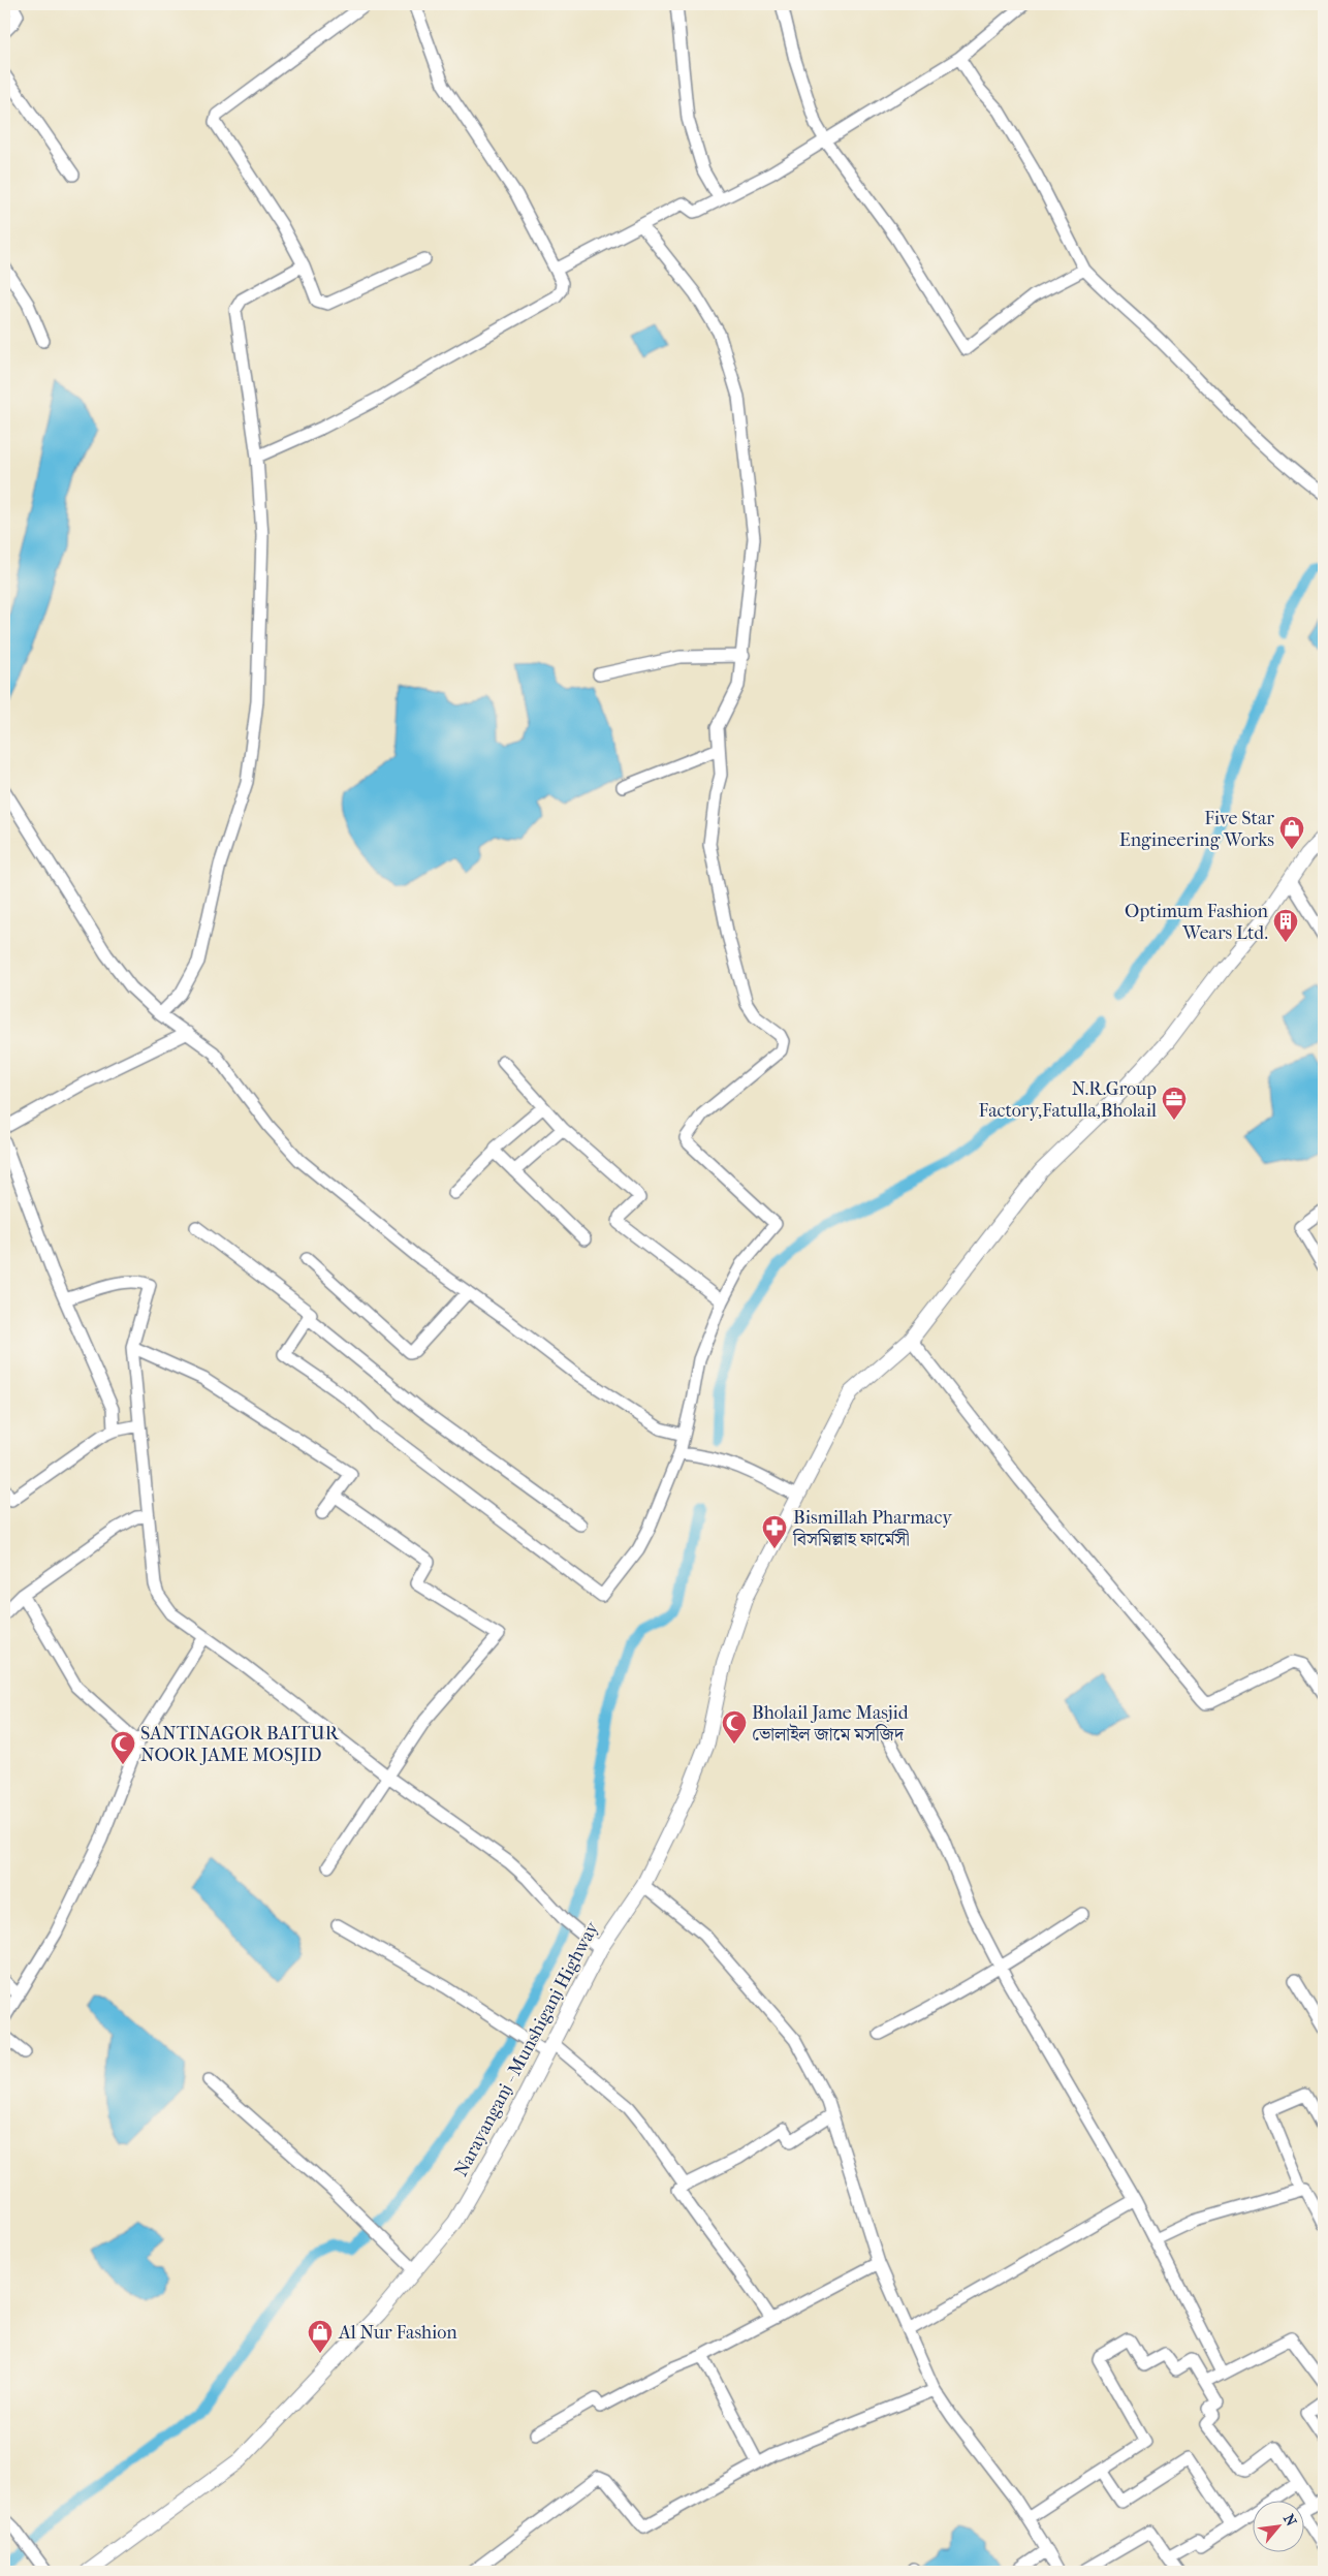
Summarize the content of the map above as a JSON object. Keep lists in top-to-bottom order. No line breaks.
{"streets":{"main road":["Narayanganj - Munshiganj Highway"]},"places":{"shop":["Five Star Engineering Works","Al Nur Fashion"],"building":["Optimum Fashion Wears Ltd."],"office":["N.R.Group Factory,Fatulla,Bholail"],"pharmacy":["Bismillah Pharmacy বিসমিল্লাহ ফার্মেসী"],"mosque":["Bholail Jame Masjid ভোলাইল জামে মসজিদ","SANTINAGOR BAITUR NOOR JAME MOSJID"]},"north":"top right"}
